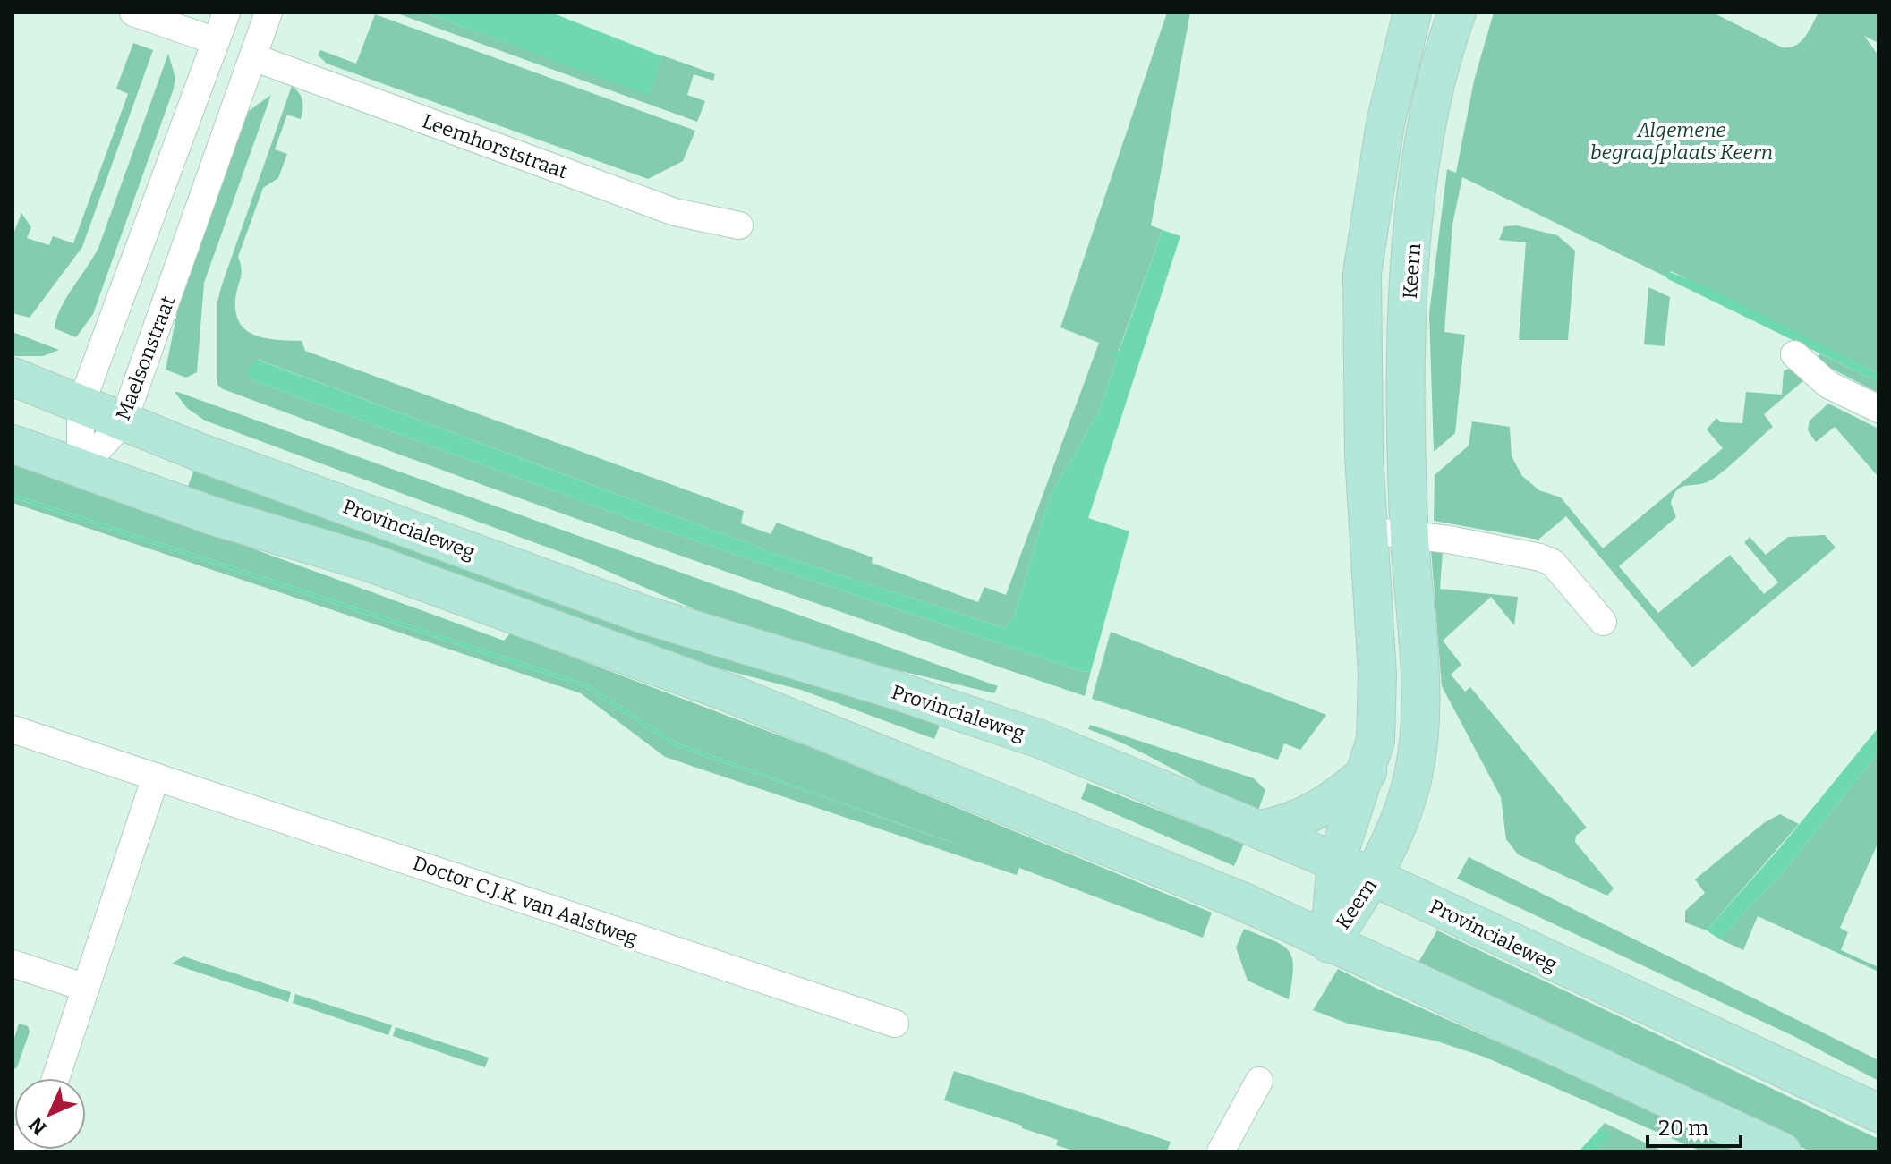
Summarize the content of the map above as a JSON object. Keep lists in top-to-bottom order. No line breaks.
{"streets":{"main road":["Keern","Provincialeweg"],"street":["Leemhorststraat","Maelsonstraat","Doctor C.J.K. van Aalstweg"]},"crossings":[["Leemhorststraat","Maelsonstraat"],["Keern","Provincialeweg"],["Maelsonstraat","Provincialeweg"]],"parks":["Algemene begraafplaats Keern"],"scale_bar":"20 m","north":"bottom left"}
